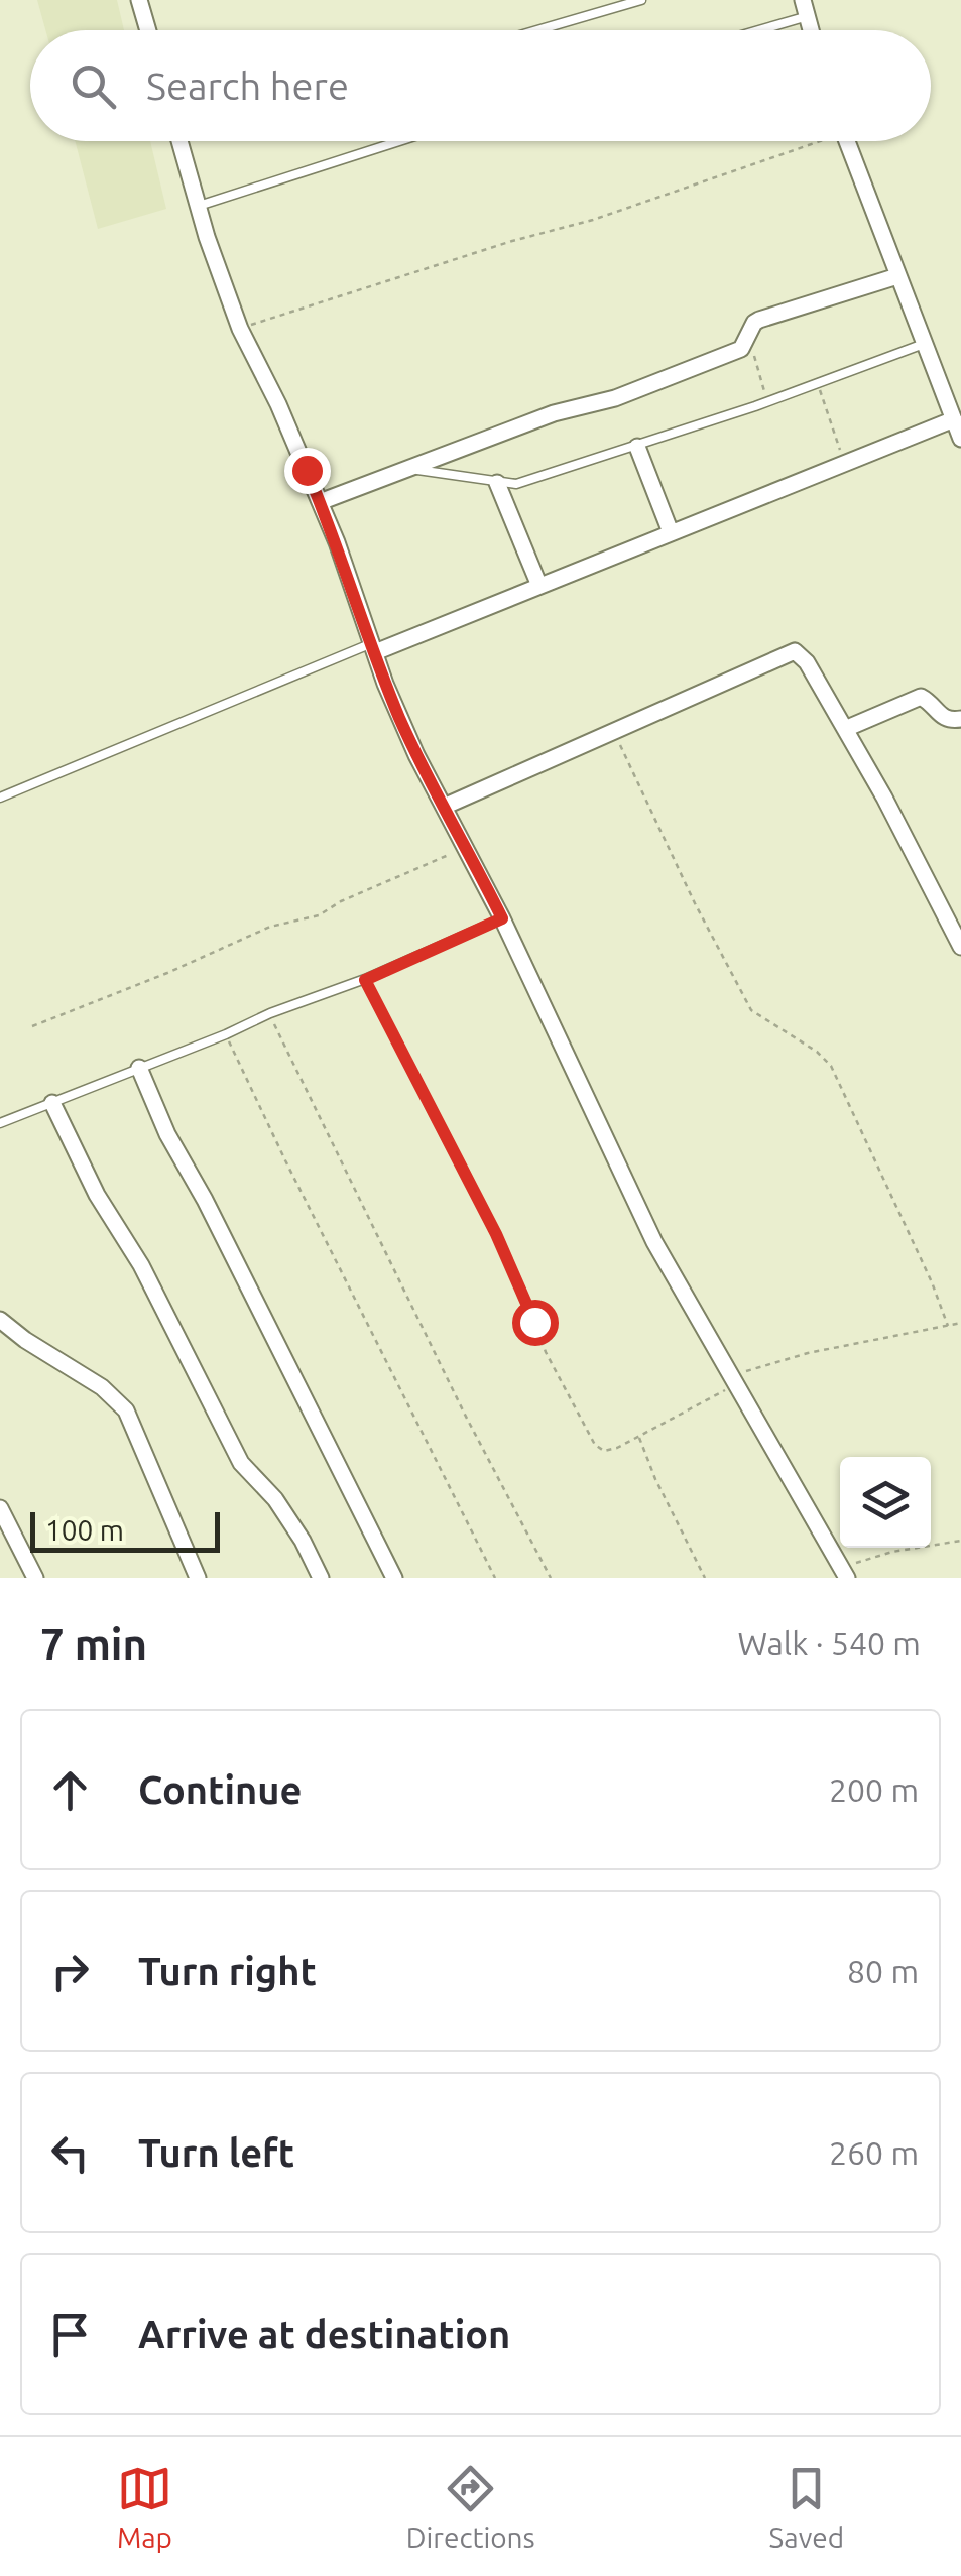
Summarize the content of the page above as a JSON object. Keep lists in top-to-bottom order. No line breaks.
{"scale_bar":"100 m","page":{"search":"Search here","scale":"100 m","heading":["7 min","Walk · 540 m"],"list":[["Continue","200 m"],["Turn right","80 m"],["Turn left","260 m"],"Arrive at destination"],"nav":["Map","Directions","Saved"]}}
